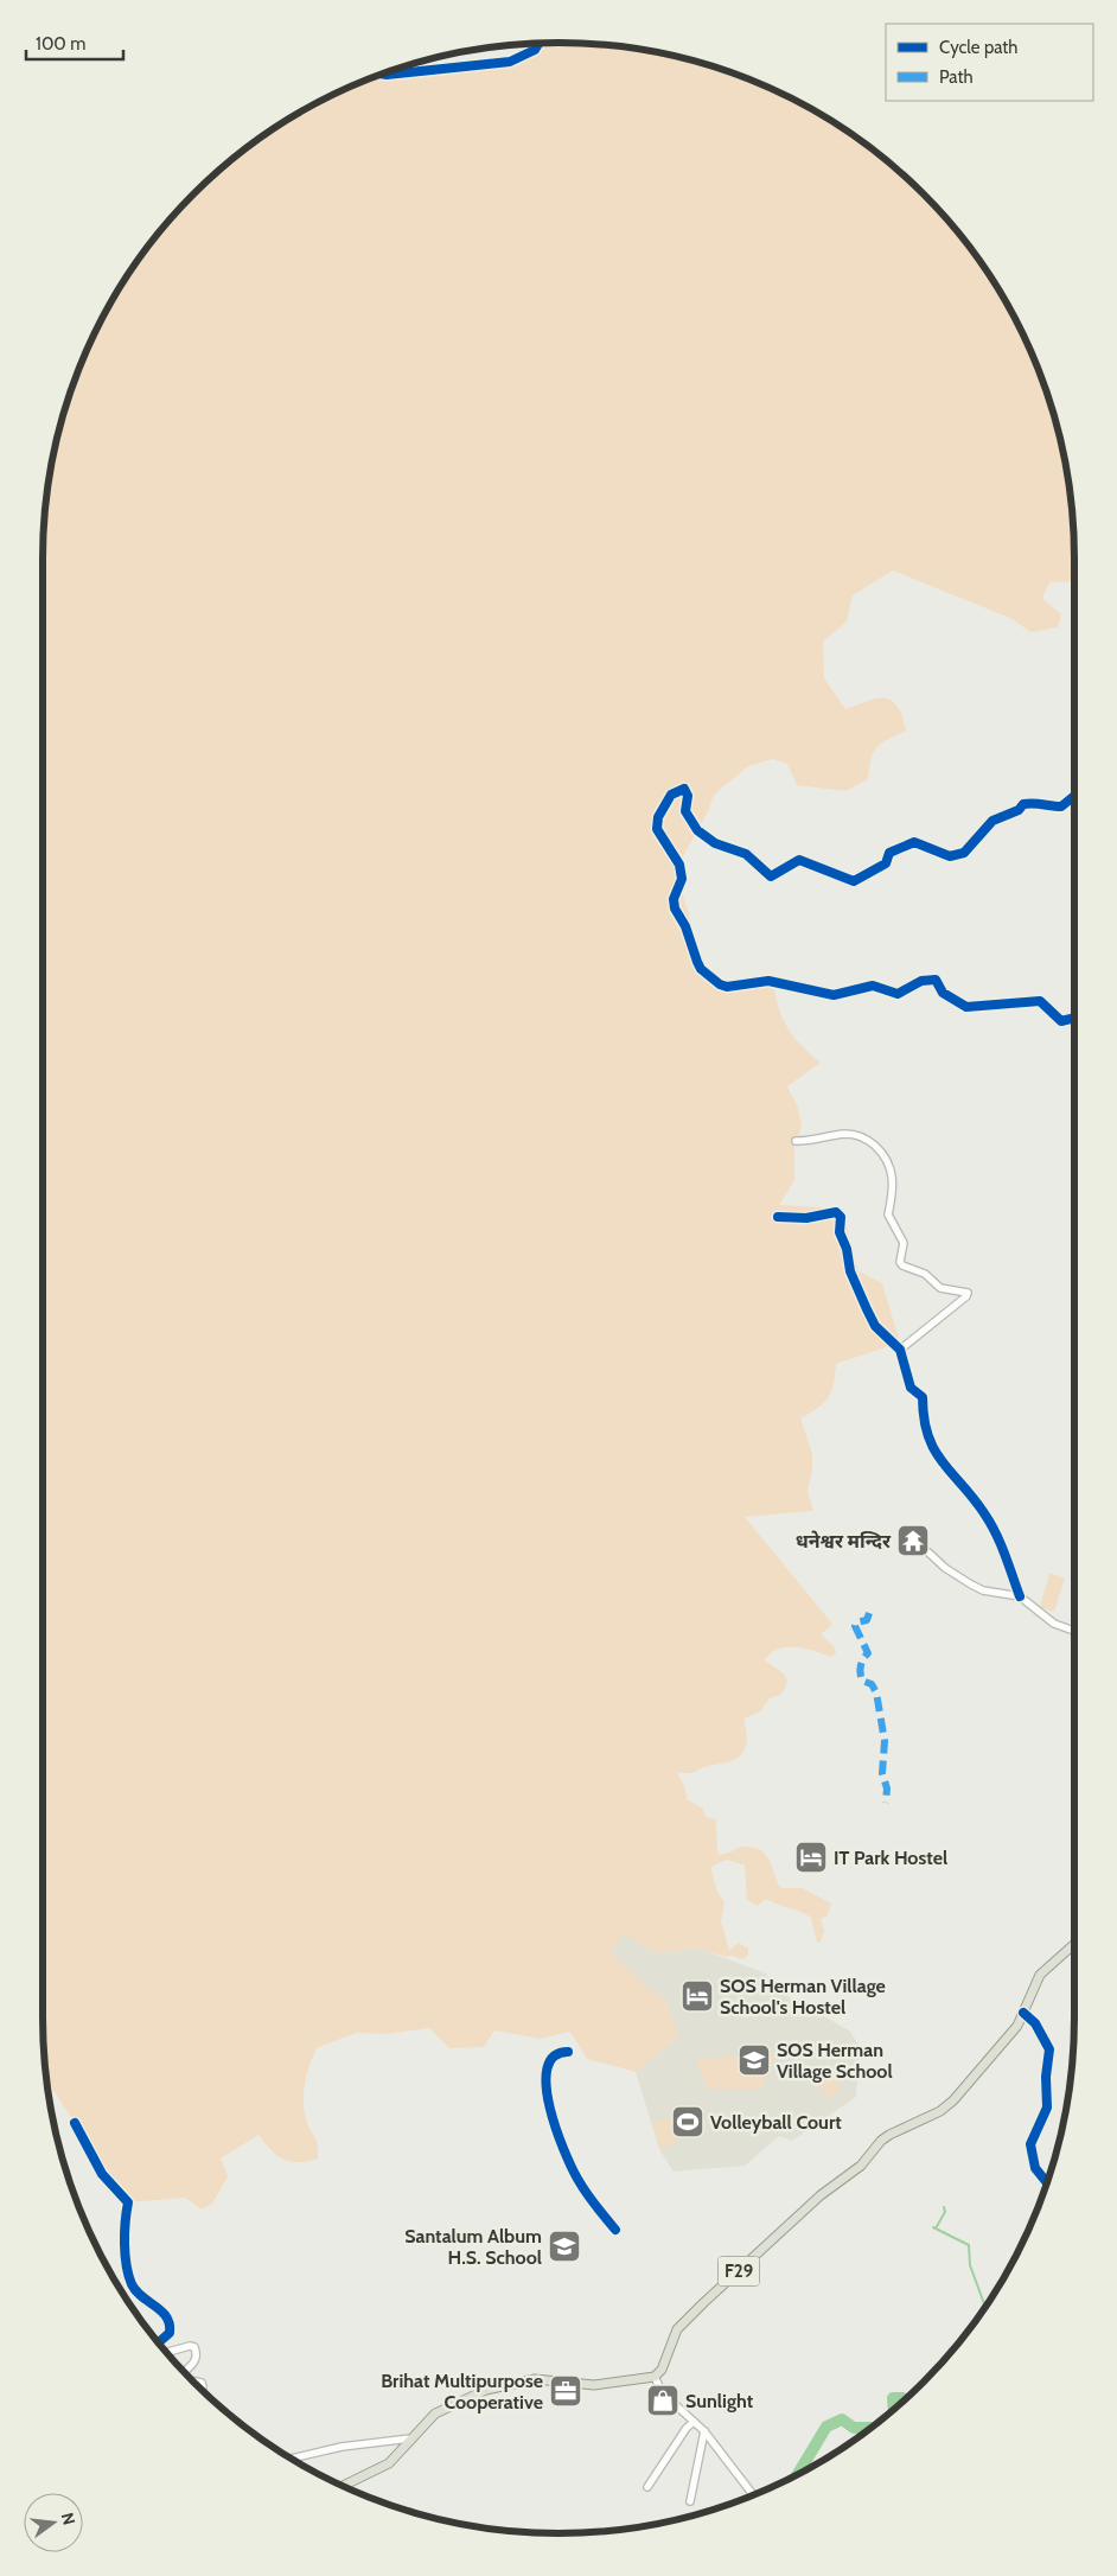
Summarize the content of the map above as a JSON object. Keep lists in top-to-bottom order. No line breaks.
{"streets":{"main road":["F29"]},"places":{"temple":["धनेश्वर मन्दिर"],"hotel":["IT Park Hostel","SOS Herman Village School's Hostel"],"school or university":["SOS Herman Village School","Santalum Album H.S. School"],"sports":["Volleyball Court"],"office":["Brihat Multipurpose Cooperative"],"shop":["Sunlight"]},"legend":["Cycle path","Path"],"scale_bar":"100 m","north":"right"}
